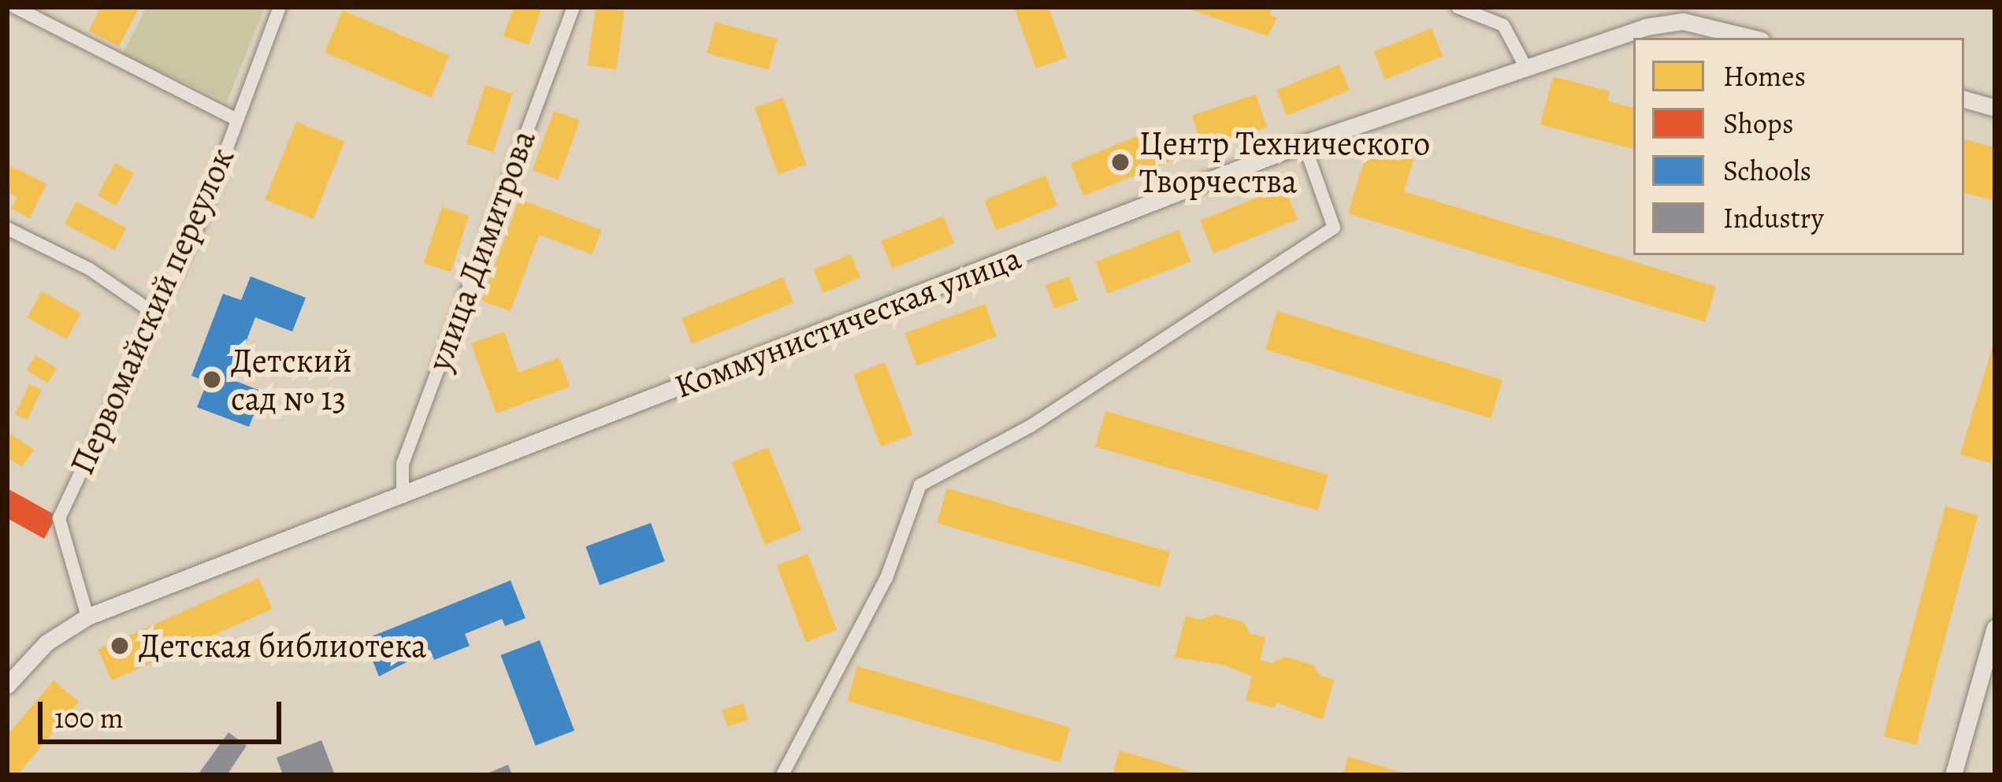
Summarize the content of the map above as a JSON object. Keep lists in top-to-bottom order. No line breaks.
{"streets":{"street":["улица Димитрова","Первомайский переулок","Коммунистическая улица"]},"crossings":[["улица Димитрова","Коммунистическая улица"],["Первомайский переулок","Коммунистическая улица"]],"places":["Центр Технического Творчества","Детский сад № 13","Детская библиотека"],"legend":["Homes","Shops","Schools","Industry"],"scale_bar":"100 m"}
